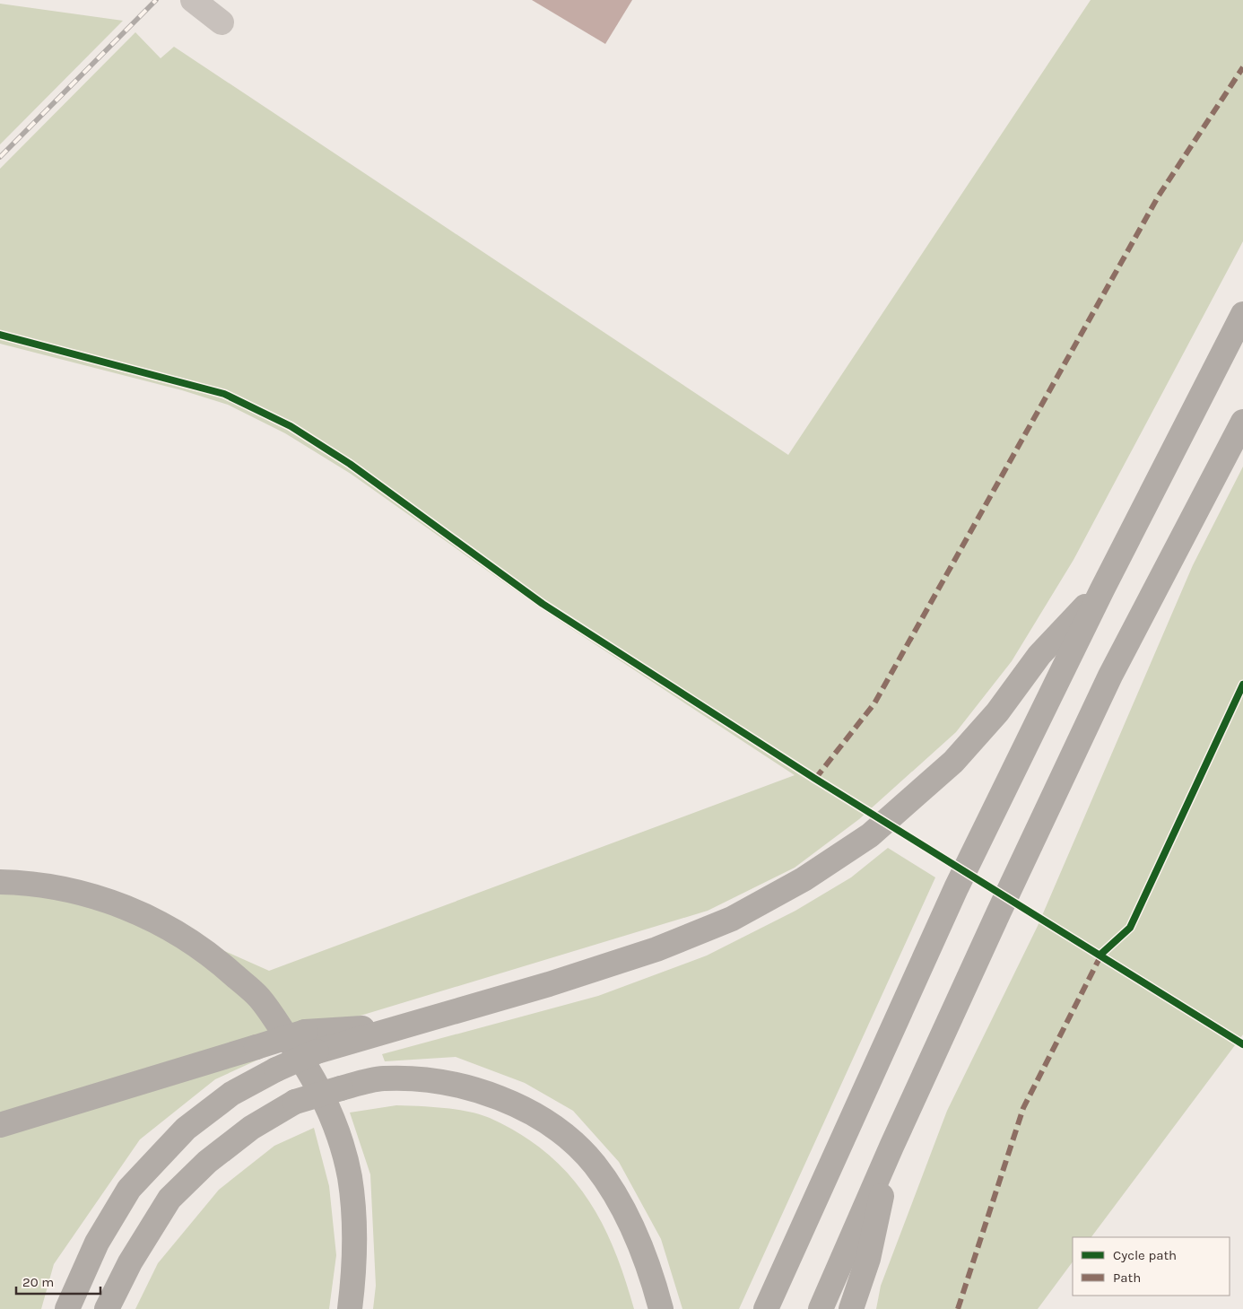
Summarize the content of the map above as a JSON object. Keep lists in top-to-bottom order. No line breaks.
{"legend":["Cycle path","Path"],"scale_bar":"20 m"}
